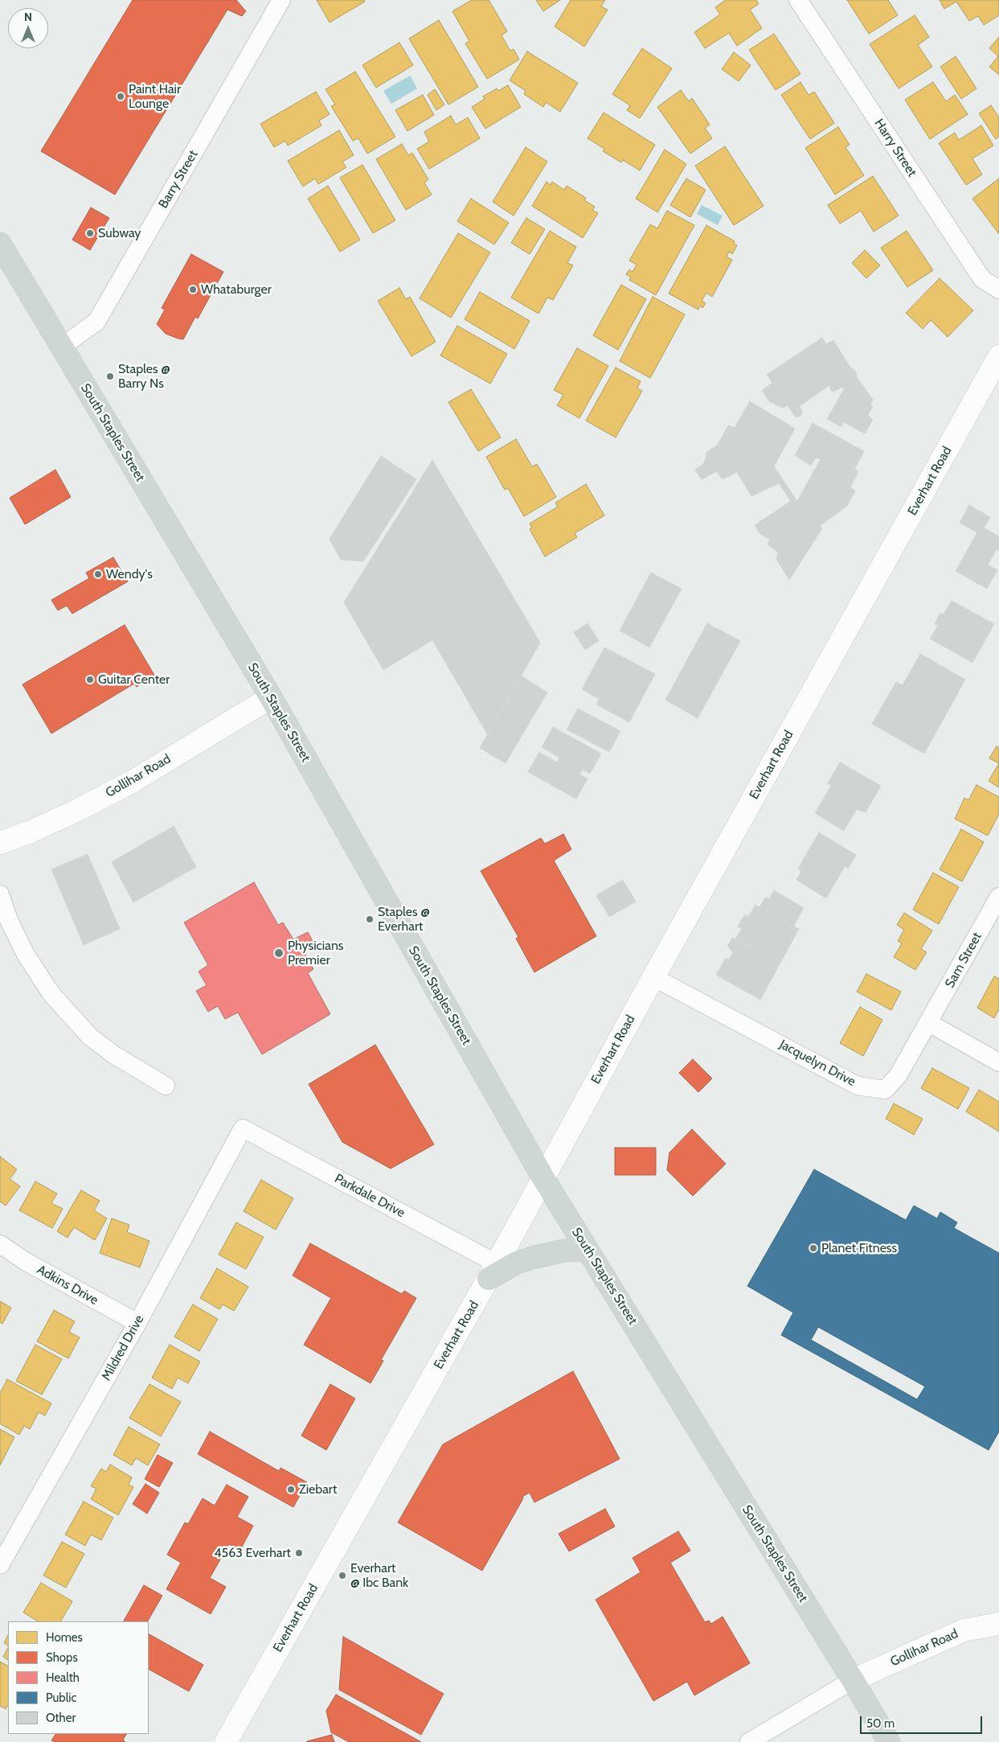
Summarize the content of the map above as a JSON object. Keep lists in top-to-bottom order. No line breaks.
{"streets":{"main road":["South Staples Street","Everhart Road","Gollihar Road"],"street":["Harry Street","Barry Street","Sam Street","Jacquelyn Drive","Parkdale Drive","Adkins Drive","Mildred Drive"]},"crossings":[["Barry Street","South Staples Street"],["South Staples Street","Everhart Road"],["South Staples Street","Gollihar Road"],["Everhart Road","Jacquelyn Drive"],["Everhart Road","Parkdale Drive"],["Sam Street","Jacquelyn Drive"],["Parkdale Drive","Mildred Drive"],["Adkins Drive","Mildred Drive"]],"places":["Paint Hair Lounge","Subway","Whataburger","Staples @ Barry Ns","Wendy's","Guitar Center","Staples @ Everhart","Physicians Premier","Planet Fitness","Ziebart","4563 Everhart","Everhart @ Ibc Bank"],"legend":["Homes","Shops","Health","Public","Other"],"scale_bar":"50 m","north":"top"}
